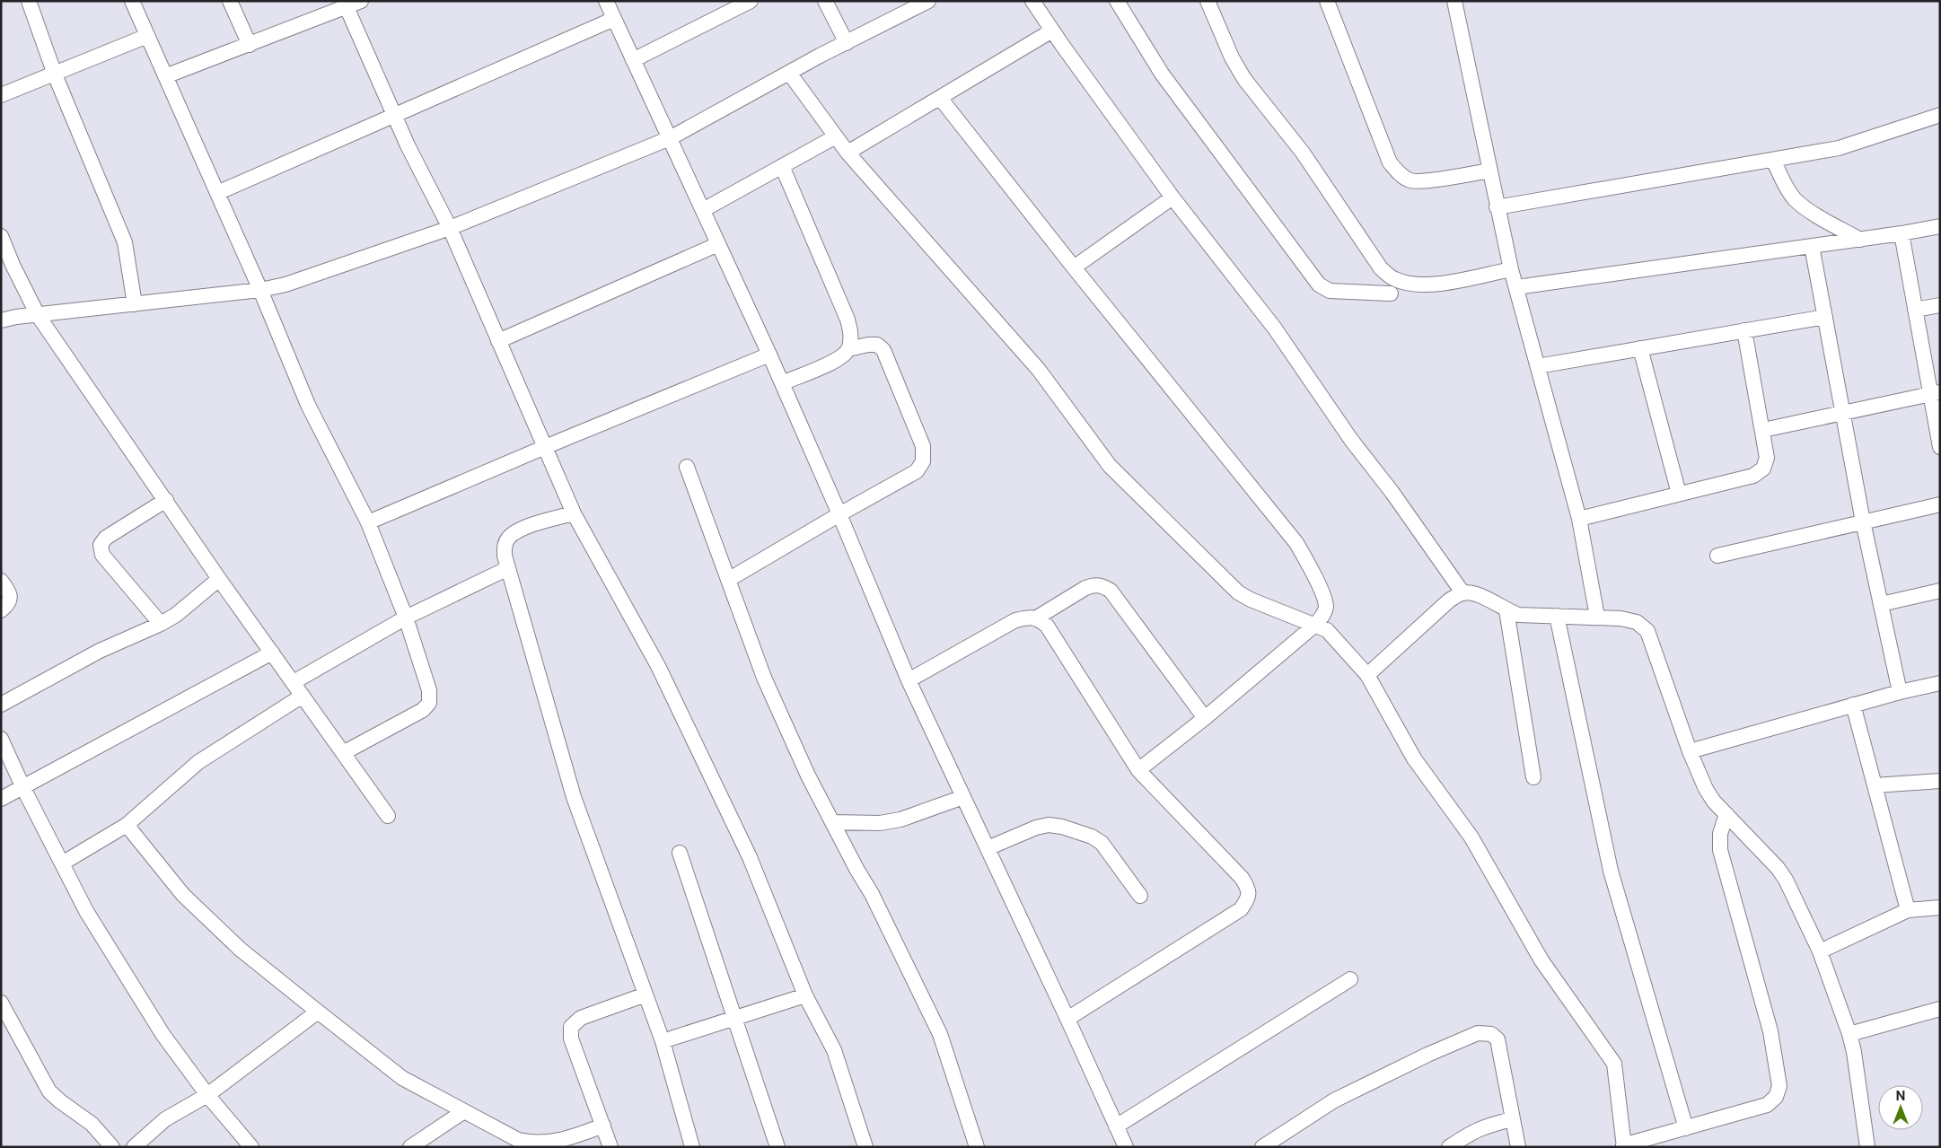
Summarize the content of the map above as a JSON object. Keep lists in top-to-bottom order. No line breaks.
{"north":"top"}
